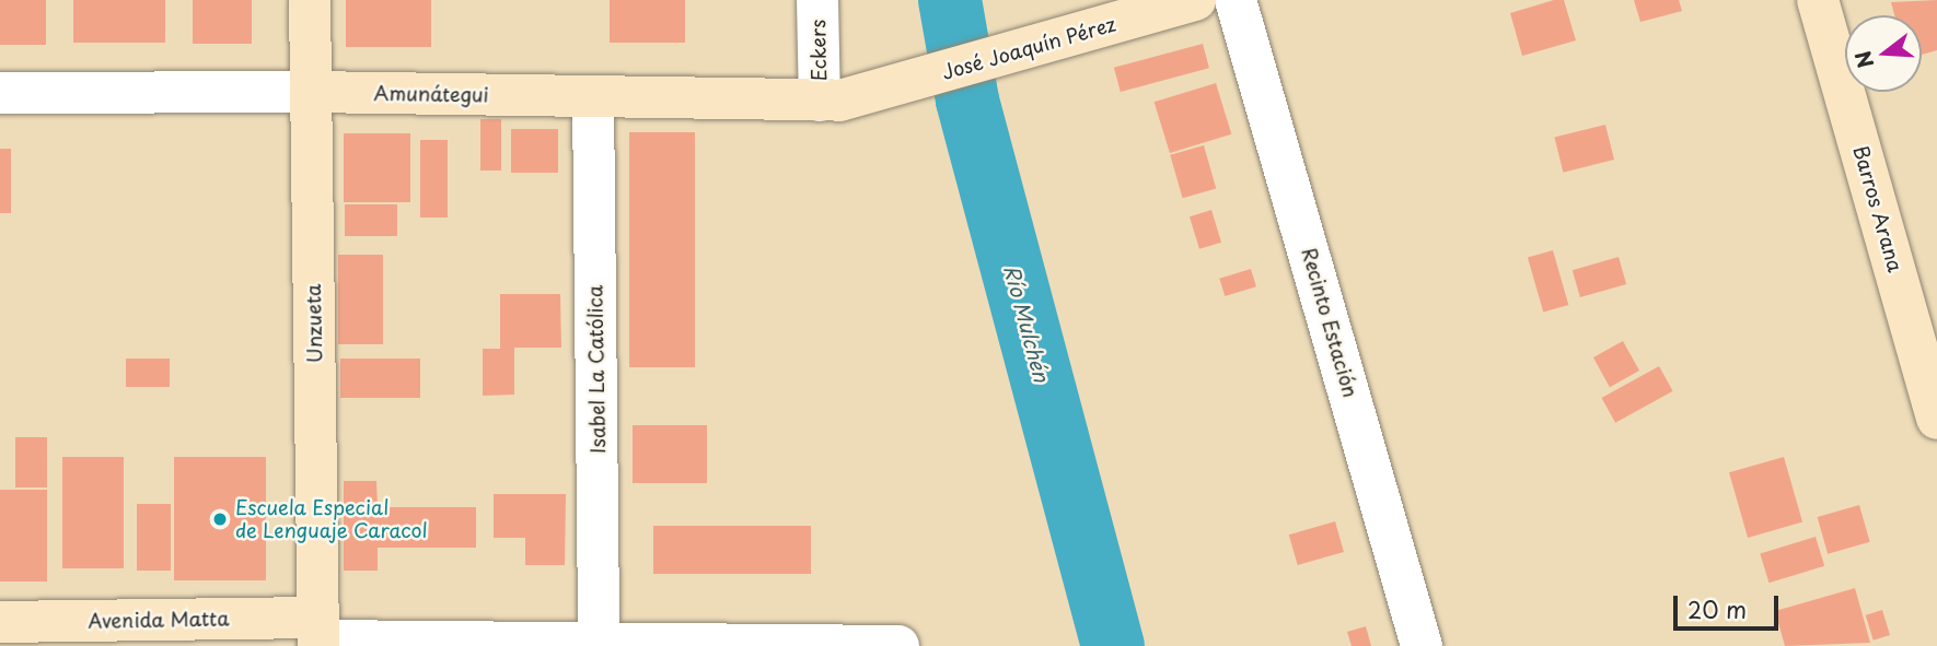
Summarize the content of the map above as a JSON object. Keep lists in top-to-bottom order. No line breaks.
{"streets":{"main road":["José Joaquín Pérez","Amunátegui","Barros Arana","Unzueta","Avenida Matta"],"street":["Eckers","Recinto Estación","Isabel La Católica"]},"crossings":[["José Joaquín Pérez","Amunátegui"],["Eckers","Amunátegui"],["Amunátegui","Unzueta"],["Amunátegui","Isabel La Católica"],["Unzueta","Avenida Matta"],["Isabel La Católica","Avenida Matta"]],"water":["Río Mulchén"],"places":["Escuela Especial de Lenguaje Caracol"],"scale_bar":"20 m","north":"left"}
